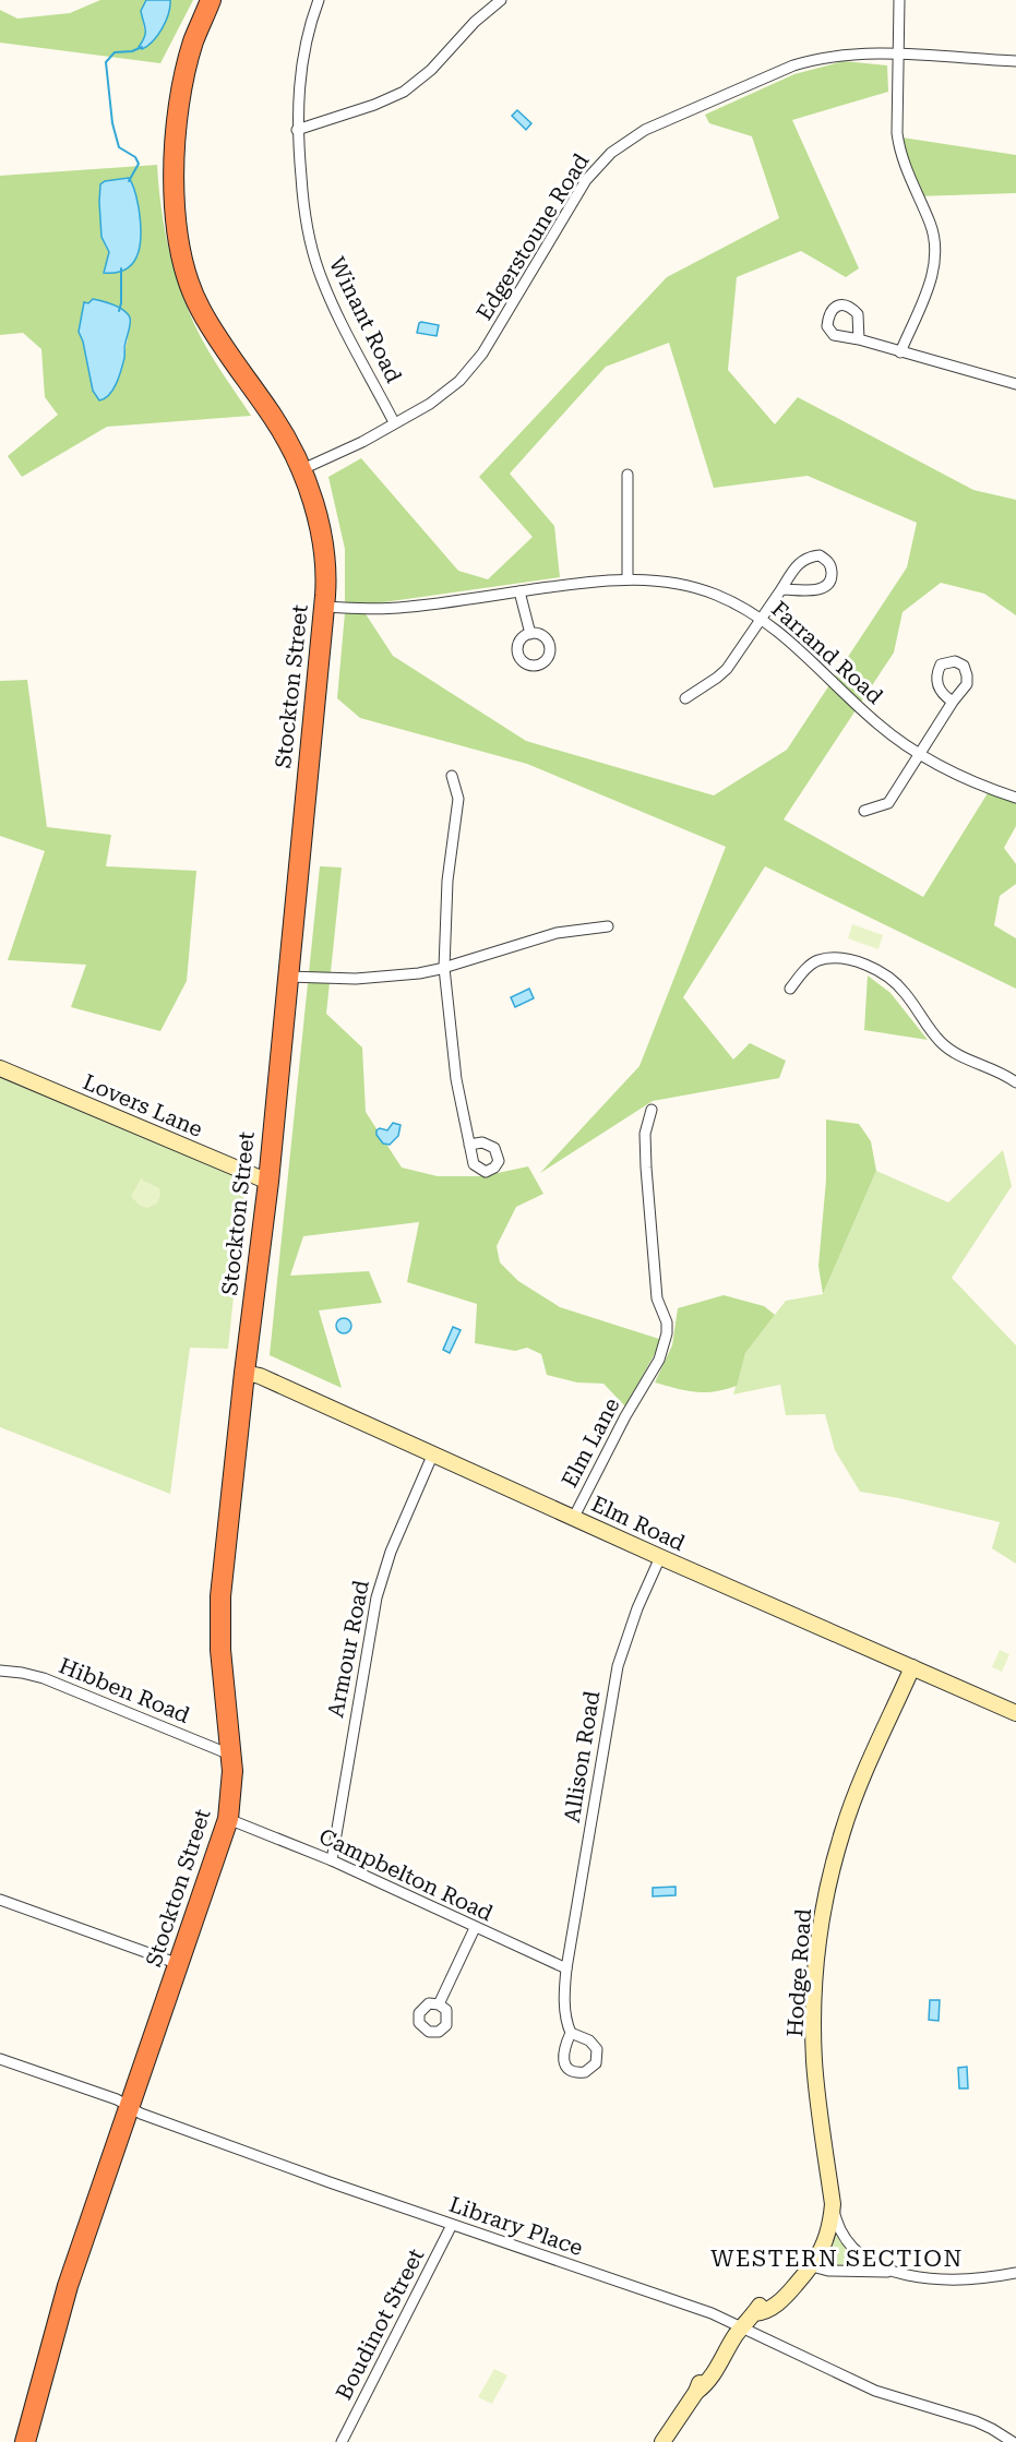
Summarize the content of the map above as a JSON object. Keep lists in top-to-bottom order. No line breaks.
{"streets":{"highway":["Stockton Street"],"street":["Edgerstoune Road","Winant Road","Farrand Road","Lovers Lane","Elm Lane","Elm Road","Armour Road","Hibben Road","Allison Road","Campbelton Road","Hodge Road","Library Place","Boudinot Street"]},"crossings":[["Edgerstoune Road","Winant Road"],["Edgerstoune Road","Stockton Street"],["Farrand Road","Stockton Street"],["Stockton Street","Lovers Lane"],["Stockton Street","Elm Road"],["Stockton Street","Hibben Road"],["Stockton Street","Campbelton Road"],["Stockton Street","Library Place"],["Elm Lane","Elm Road"],["Elm Road","Armour Road"],["Elm Road","Allison Road"],["Elm Road","Hodge Road"],["Armour Road","Campbelton Road"],["Allison Road","Campbelton Road"],["Hodge Road","Library Place"],["Library Place","Boudinot Street"]],"districts":["WESTERN SECTION"]}
